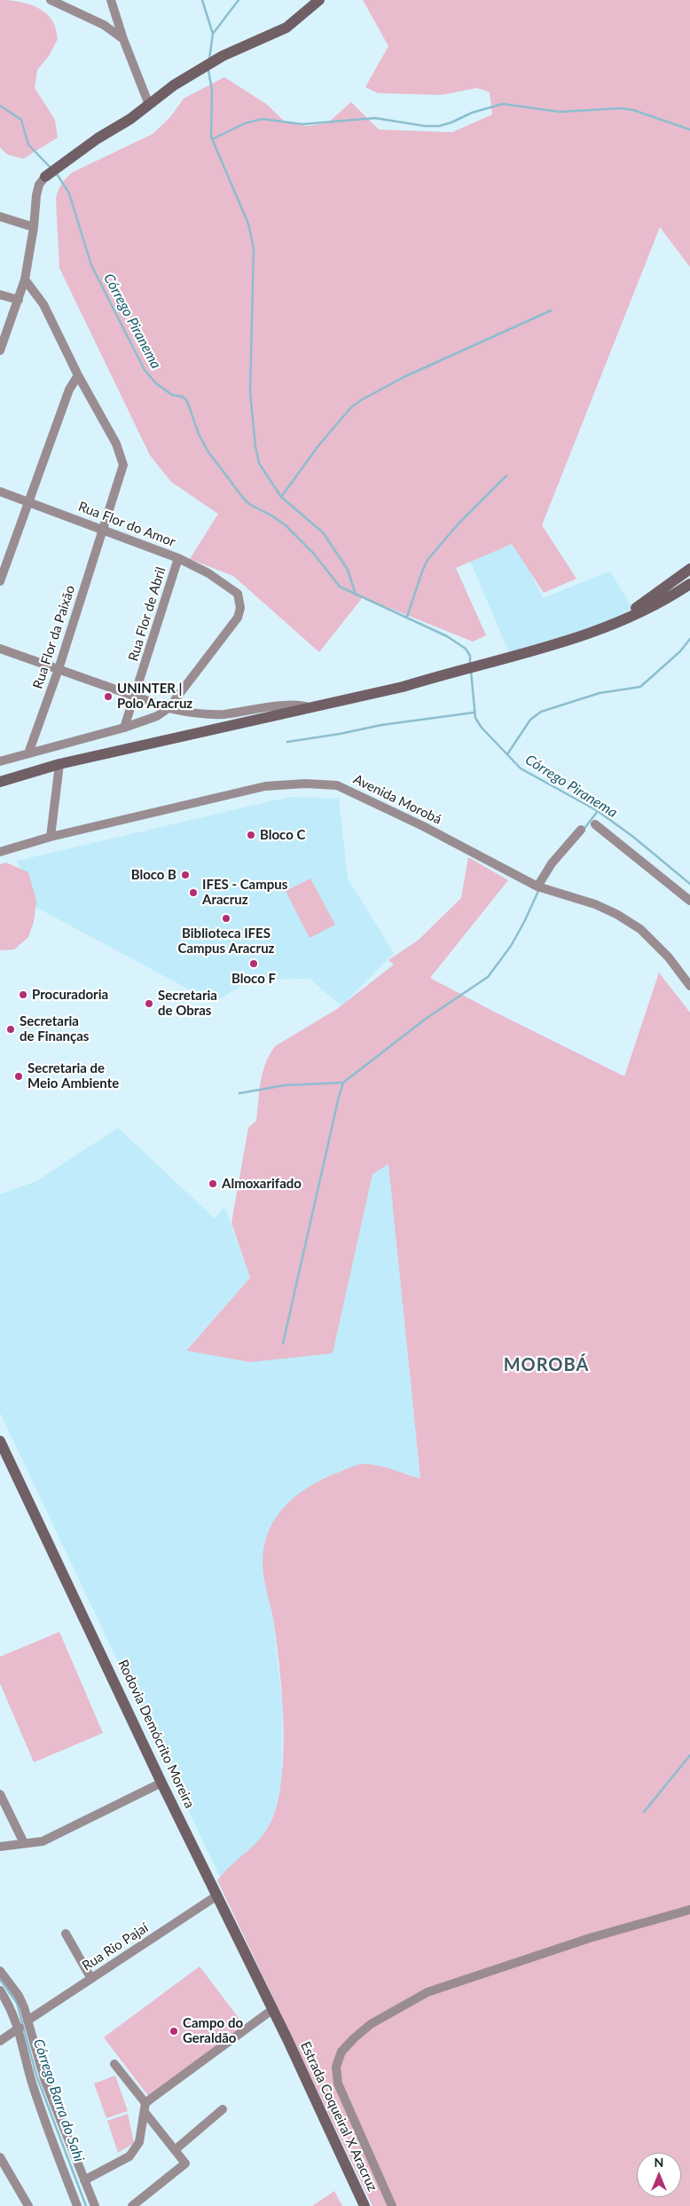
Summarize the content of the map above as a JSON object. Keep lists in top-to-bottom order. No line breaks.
{"streets":{"street":["Rua Flor do Amor","Rua Flor de Abril","Rua Flor da Paixão","Avenida Morobá","Rodovia Demócrito Moreira","Rua Rio Pajaí","Estrada Coqueiral X Aracruz"]},"crossings":[["Rua Flor do Amor","Rua Flor de Abril"],["Rua Flor do Amor","Rua Flor da Paixão"],["Rodovia Demócrito Moreira","Rua Rio Pajaí"],["Rodovia Demócrito Moreira","Estrada Coqueiral X Aracruz"]],"districts":["MOROBÁ"],"water":["Córrego Piranema","Córrego Barra do Sahi"],"places":["UNINTER | Polo Aracruz","Bloco C","Bloco B","IFES - Campus Aracruz","Biblioteca IFES Campus Aracruz","Bloco F","Procuradoria","Secretaria de Obras","Secretaria de Finanças","Secretaria de Meio Ambiente","Almoxarifado","Campo do Geraldão"],"north":"top"}
